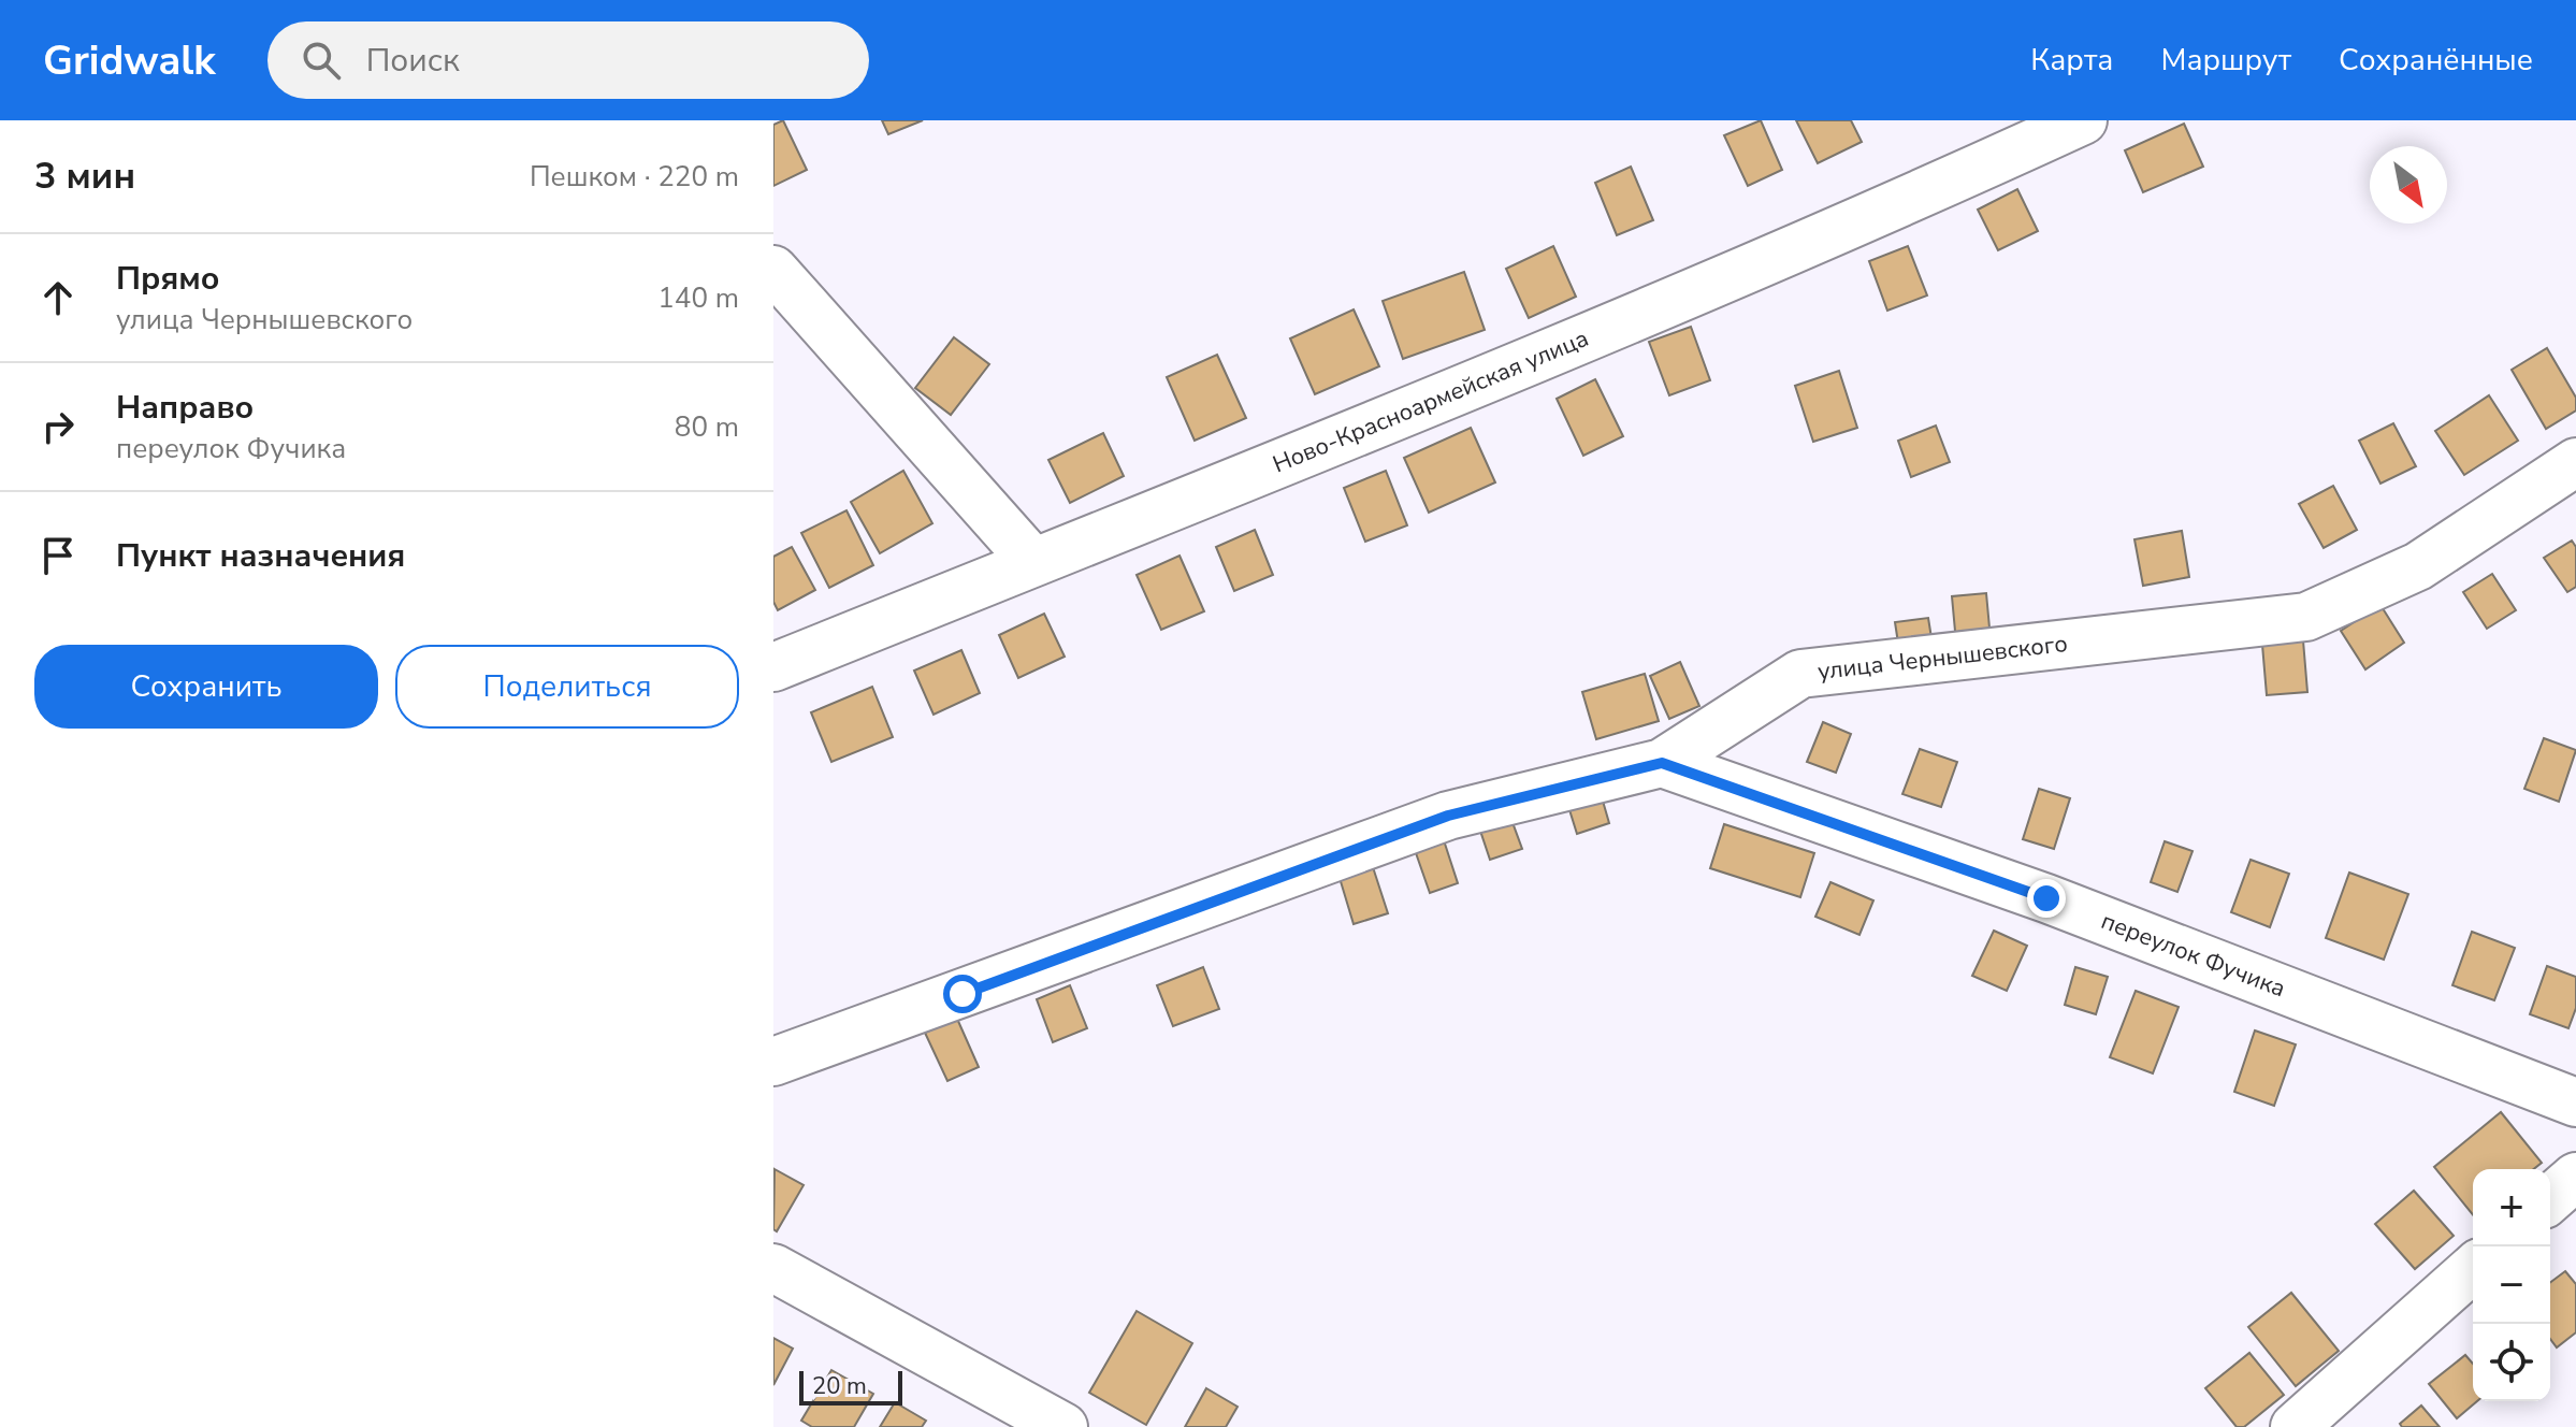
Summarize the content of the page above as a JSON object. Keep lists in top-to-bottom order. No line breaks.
{"streets":{"street":["Ново-Красноармейская улица","улица Чернышевского","переулок Фучика"]},"crossings":[["улица Чернышевского","переулок Фучика"]],"scale_bar":"20 m","north":"bottom right","page":{"header":"Gridwalk","search":"Поиск","nav":["Карта","Маршрут","Сохранённые"],"heading":["3 мин","Пешком · 220 m"],"list":[["Прямо","улица Чернышевского","140 m"],["Направо","переулок Фучика","80 m"],"Пункт назначения"],"buttons":["Сохранить","Поделиться"],"map_buttons":["+","−"],"scale":"20 m"}}
